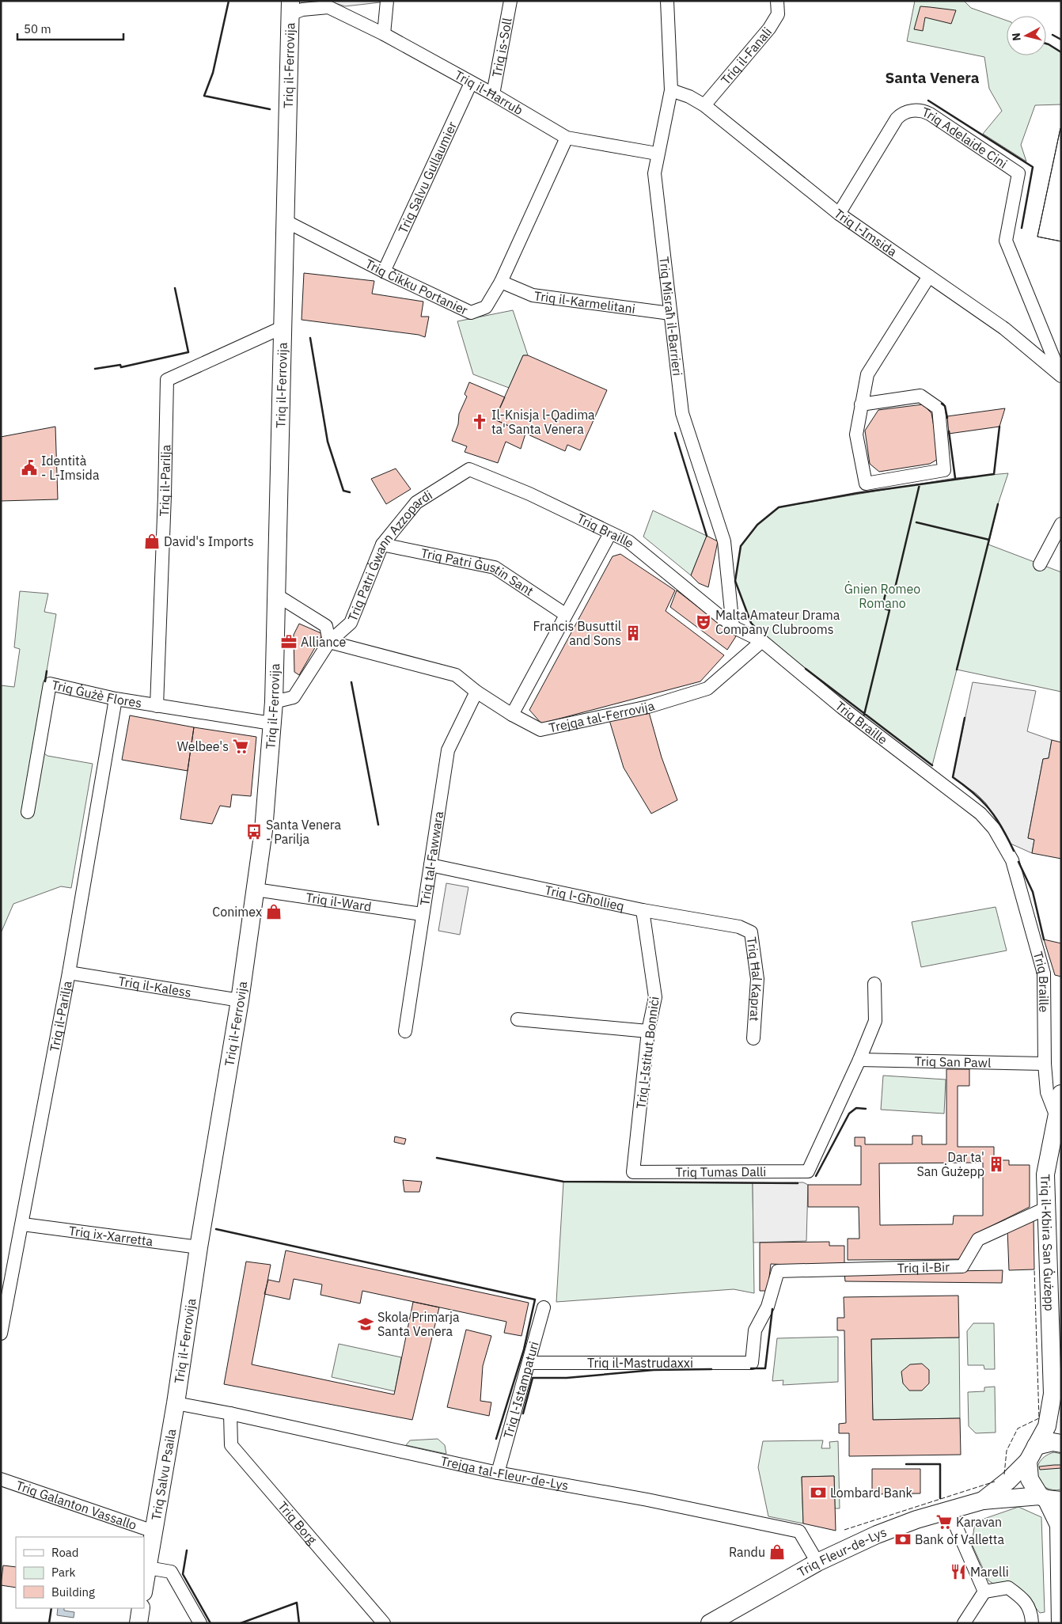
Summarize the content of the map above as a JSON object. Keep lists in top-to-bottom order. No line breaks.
{"streets":{"main road":["Triq il-Ferrovija","Triq il-Kbira San Ġużepp","Triq Salvu Psaila","Triq Fleur-de-Lys"],"street":["Triq is-Soll","Triq il-Fanali","Triq il-Ħarrub","Triq Adelaide Cini","Triq Salvu Gullaumier","Triq l-Imsida","Triq Ċikku Portanier","Triq il-Karmelitani","Triq Misraħ il-Barrieri","Triq il-Parilja","Triq Braille","Triq Patri Ġwann Azzopardi","Triq Patri Ġustin Sant","Triq Ġużè Flores","Trejqa tal-Ferrovija","Triq tal-Fawwara","Triq l-Għollieq","Triq il-Ward","Triq Ħal Kaprat","Triq il-Kaless","Triq l-Istitut Bonniċi","Triq San Pawl","Triq Tumas Dalli","Triq ix-Xarretta","Triq il-Bir","Triq il-Mastrudaxxi","Triq l-Istampaturi","Trejqa tal-Fleur-de-Lys","Triq Galanton Vassallo","Triq Borg"]},"crossings":[["Triq is-Soll","Triq il-Ħarrub"],["Triq il-Fanali","Triq l-Imsida"],["Triq il-Ferrovija","Triq il-Ħarrub"],["Triq il-Ferrovija","Triq Ċikku Portanier"],["Triq il-Ferrovija","Triq il-Parilja"],["Triq il-Ferrovija","Triq Patri Ġwann Azzopardi"],["Triq il-Ferrovija","Triq Ġużè Flores"],["Triq il-Ferrovija","Triq il-Ward"],["Triq il-Ferrovija","Triq il-Kaless"],["Triq il-Ferrovija","Triq ix-Xarretta"],["Triq il-Ferrovija","Trejqa tal-Fleur-de-Lys"],["Triq il-Ferrovija","Triq Salvu Psaila"],["Triq il-Ħarrub","Triq Salvu Gullaumier"],["Triq il-Ħarrub","Triq Ċikku Portanier"],["Triq il-Ħarrub","Triq Misraħ il-Barrieri"],["Triq Adelaide Cini","Triq l-Imsida"],["Triq Salvu Gullaumier","Triq Ċikku Portanier"],["Triq l-Imsida","Triq Misraħ il-Barrieri"],["Triq Ċikku Portanier","Triq il-Karmelitani"],["Triq il-Karmelitani","Triq Misraħ il-Barrieri"],["Triq Misraħ il-Barrieri","Triq Braille"],["Triq il-Parilja","Triq Ġużè Flores"],["Triq il-Parilja","Triq il-Kaless"],["Triq il-Parilja","Triq ix-Xarretta"],["Triq Braille","Triq Patri Ġwann Azzopardi"],["Triq Braille","Trejqa tal-Ferrovija"],["Triq Braille","Triq San Pawl"],["Triq Braille","Triq il-Kbira San Ġużepp"],["Triq Patri Ġwann Azzopardi","Triq Patri Ġustin Sant"],["Triq Patri Ġwann Azzopardi","Trejqa tal-Ferrovija"],["Trejqa tal-Ferrovija","Triq tal-Fawwara"],["Triq tal-Fawwara","Triq l-Għollieq"],["Triq tal-Fawwara","Triq il-Ward"],["Triq l-Għollieq","Triq Ħal Kaprat"],["Triq l-Għollieq","Triq l-Istitut Bonniċi"],["Triq l-Istitut Bonniċi","Triq Tumas Dalli"],["Triq San Pawl","Triq Tumas Dalli"],["Triq il-Kbira San Ġużepp","Triq il-Bir"],["Triq il-Kbira San Ġużepp","Triq Fleur-de-Lys"],["Triq il-Bir","Triq il-Mastrudaxxi"],["Triq il-Mastrudaxxi","Triq l-Istampaturi"],["Triq l-Istampaturi","Trejqa tal-Fleur-de-Lys"],["Trejqa tal-Fleur-de-Lys","Triq Salvu Psaila"],["Trejqa tal-Fleur-de-Lys","Triq Borg"],["Trejqa tal-Fleur-de-Lys","Triq Fleur-de-Lys"],["Triq Salvu Psaila","Triq Galanton Vassallo"]],"districts":["Santa Venera"],"parks":["Ġnien Romeo Romano"],"places":{"church":["Il-Knisja l-Qadima ta' Santa Venera"],"public building":["Identità - L-Imsida"],"shop":["David's Imports","Conimex","Randu"],"theatre":["Malta Amateur Drama Company Clubrooms"],"building":["Francis Busuttil and Sons","Dar ta' San Ġużepp"],"office":["Alliance"],"supermarket":["Welbee's","Karavan"],"bus stop":["Santa Venera - Parilja"],"school or university":["Skola Primarja Santa Venera"],"bank":["Lombard Bank","Bank of Valletta"],"restaurant":["Marelli"]},"legend":["Road","Park","Building"],"scale_bar":"50 m","north":"left"}
